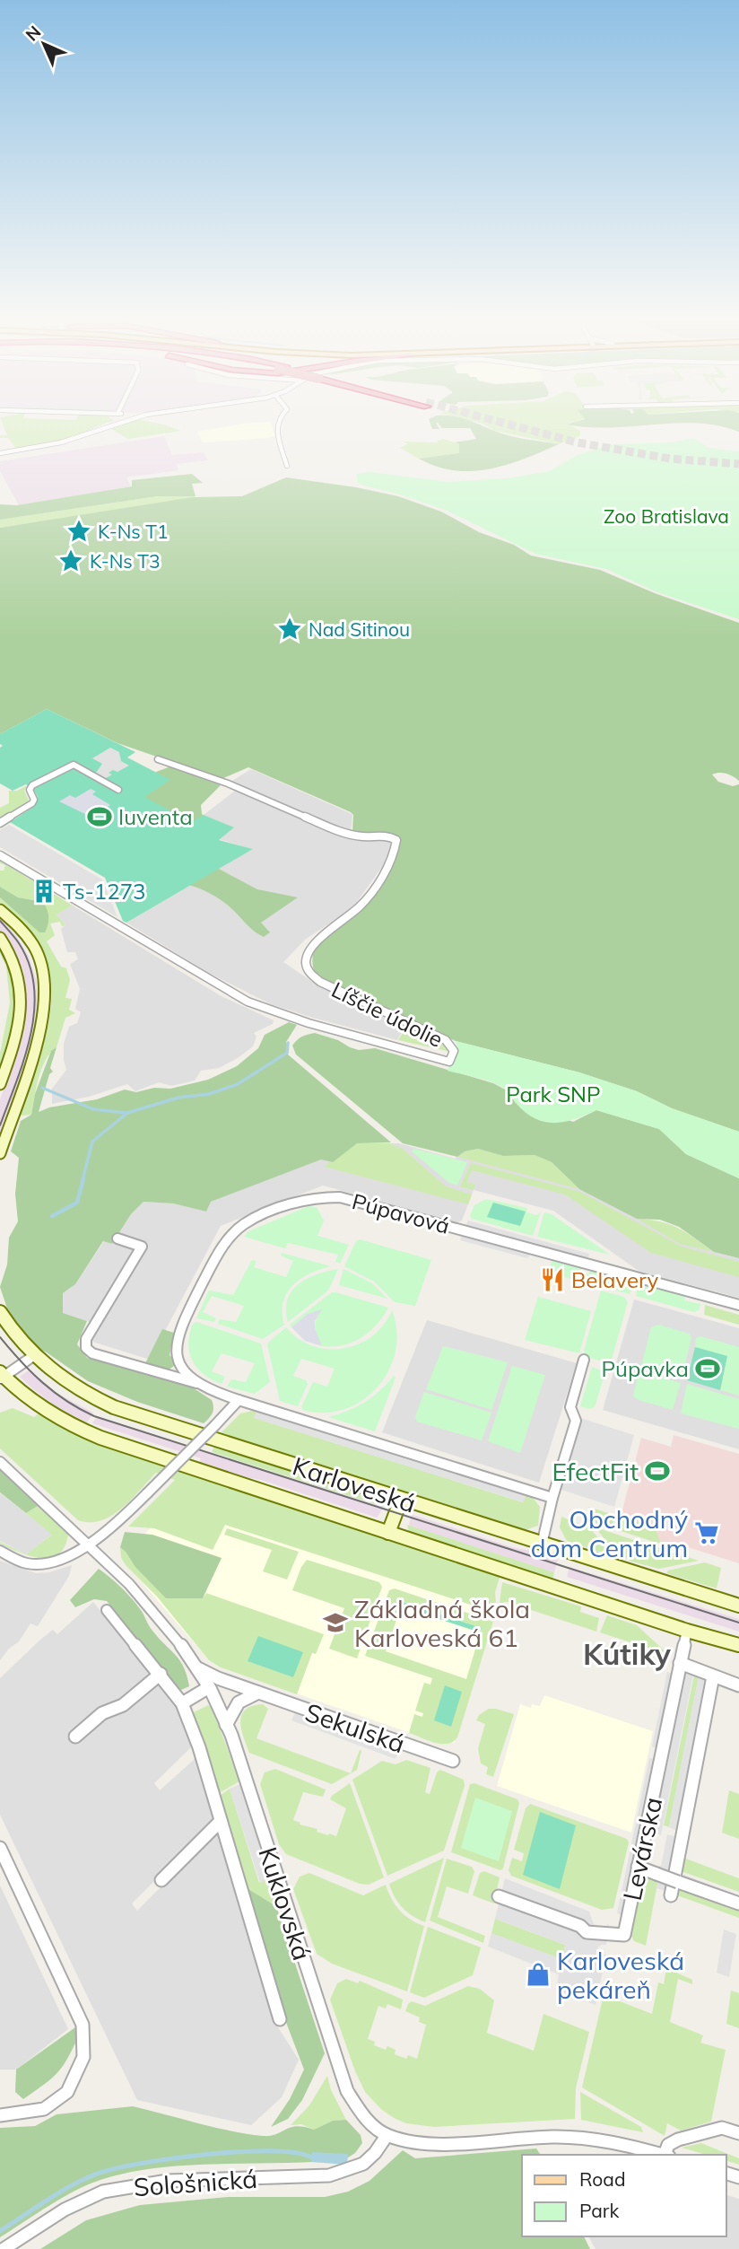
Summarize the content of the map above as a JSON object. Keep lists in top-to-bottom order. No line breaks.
{"streets":{"main road":["Karloveská"],"street":["Líščie údolie","Púpavová","Sekulská","Levárska","Kuklovská","Sološnická"]},"crossings":[["Karloveská","Levárska"],["Sekulská","Kuklovská"],["Kuklovská","Sološnická"]],"districts":["Kútiky"],"parks":["Zoo Bratislava","Park SNP"],"places":{"place":["K-Ns T1","K-Ns T3","Nad Sitinou"],"sports":["Iuventa","Púpavka","EfectFit"],"building":["Ts-1273"],"restaurant":["Belavery"],"supermarket":["Obchodný dom Centrum"],"school or university":["Základná škola Karloveská 61"],"shop":["Karloveská pekáreň"]},"legend":["Road","Park"],"north":"top left"}
